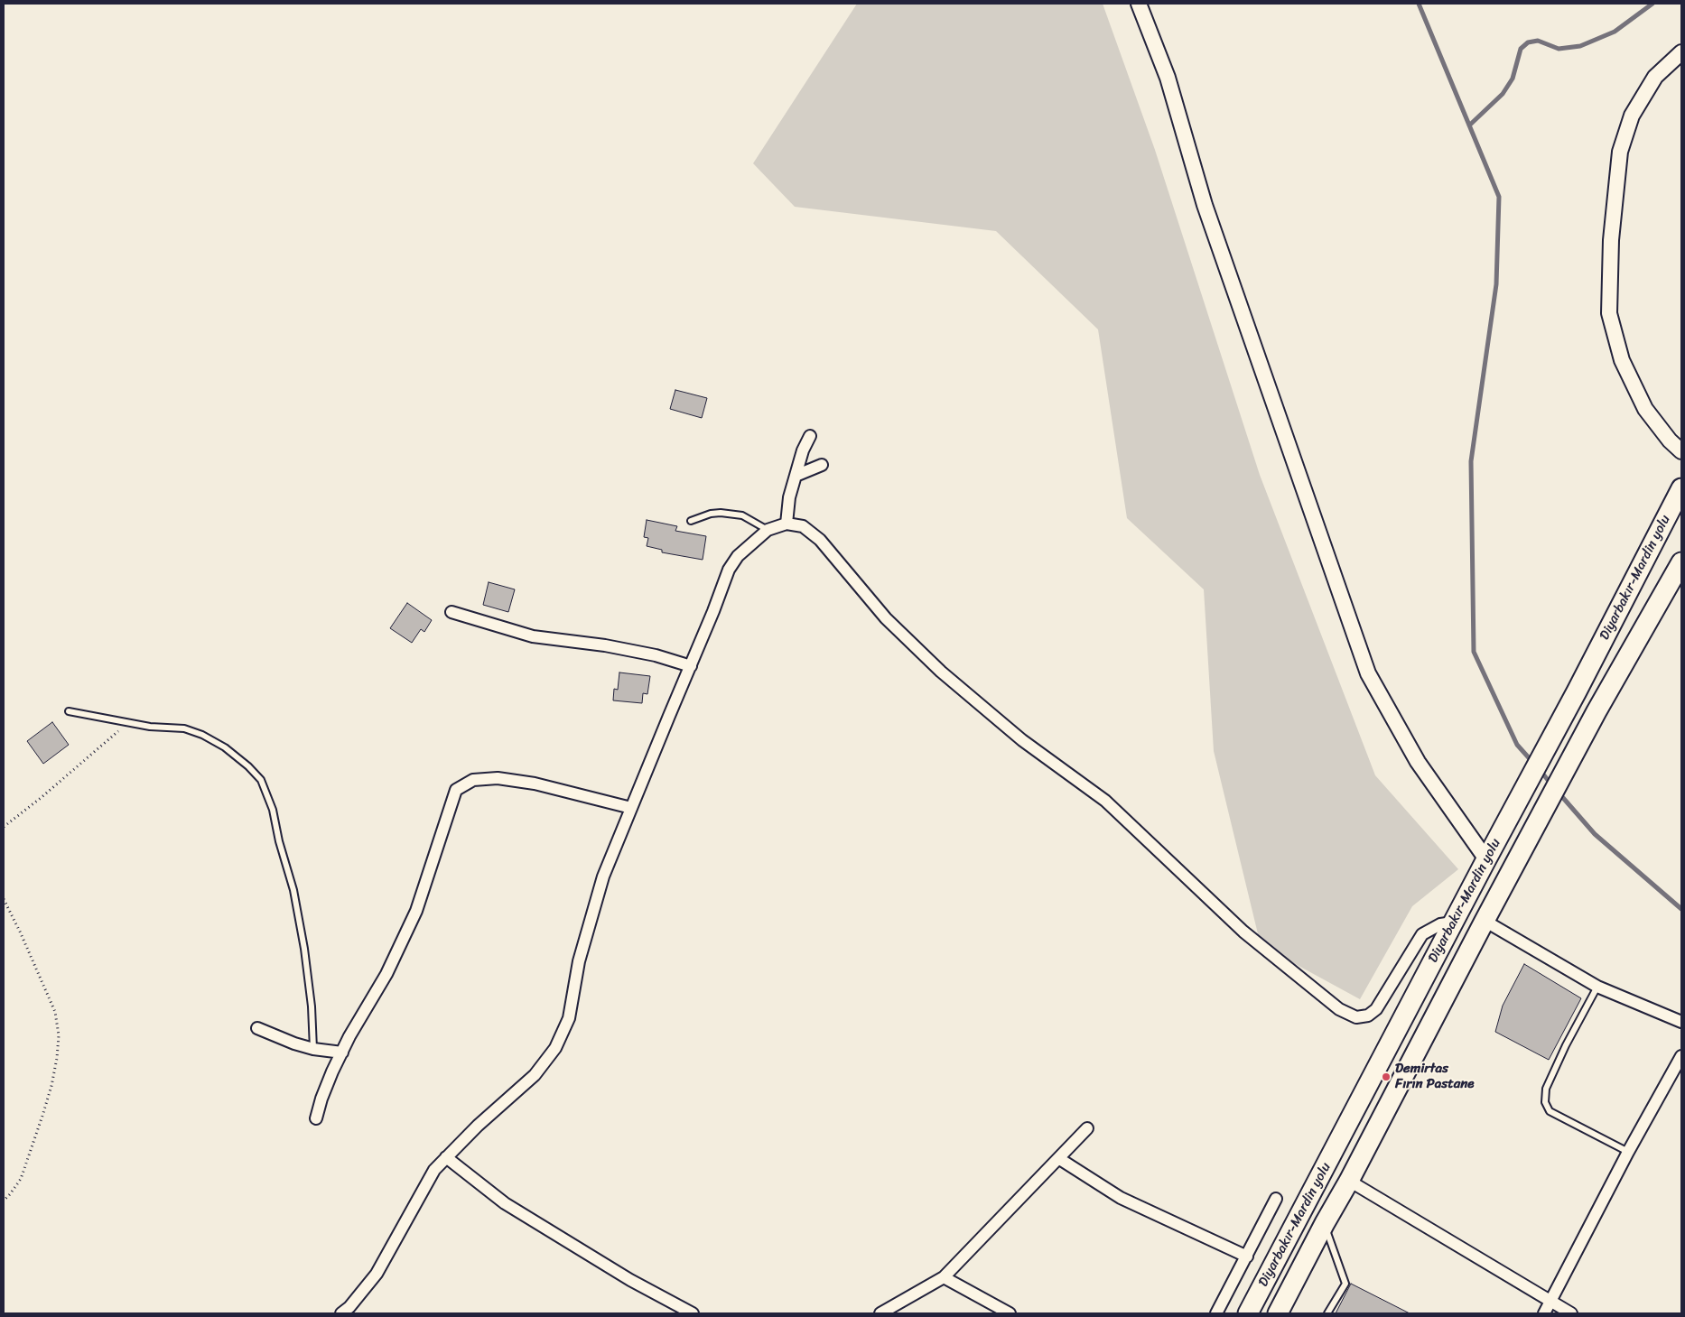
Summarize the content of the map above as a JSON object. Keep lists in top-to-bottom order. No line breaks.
{"streets":{"highway":["Diyarbakır-Mardin yolu"]},"places":["Demirtas Fırın Pastane"]}
